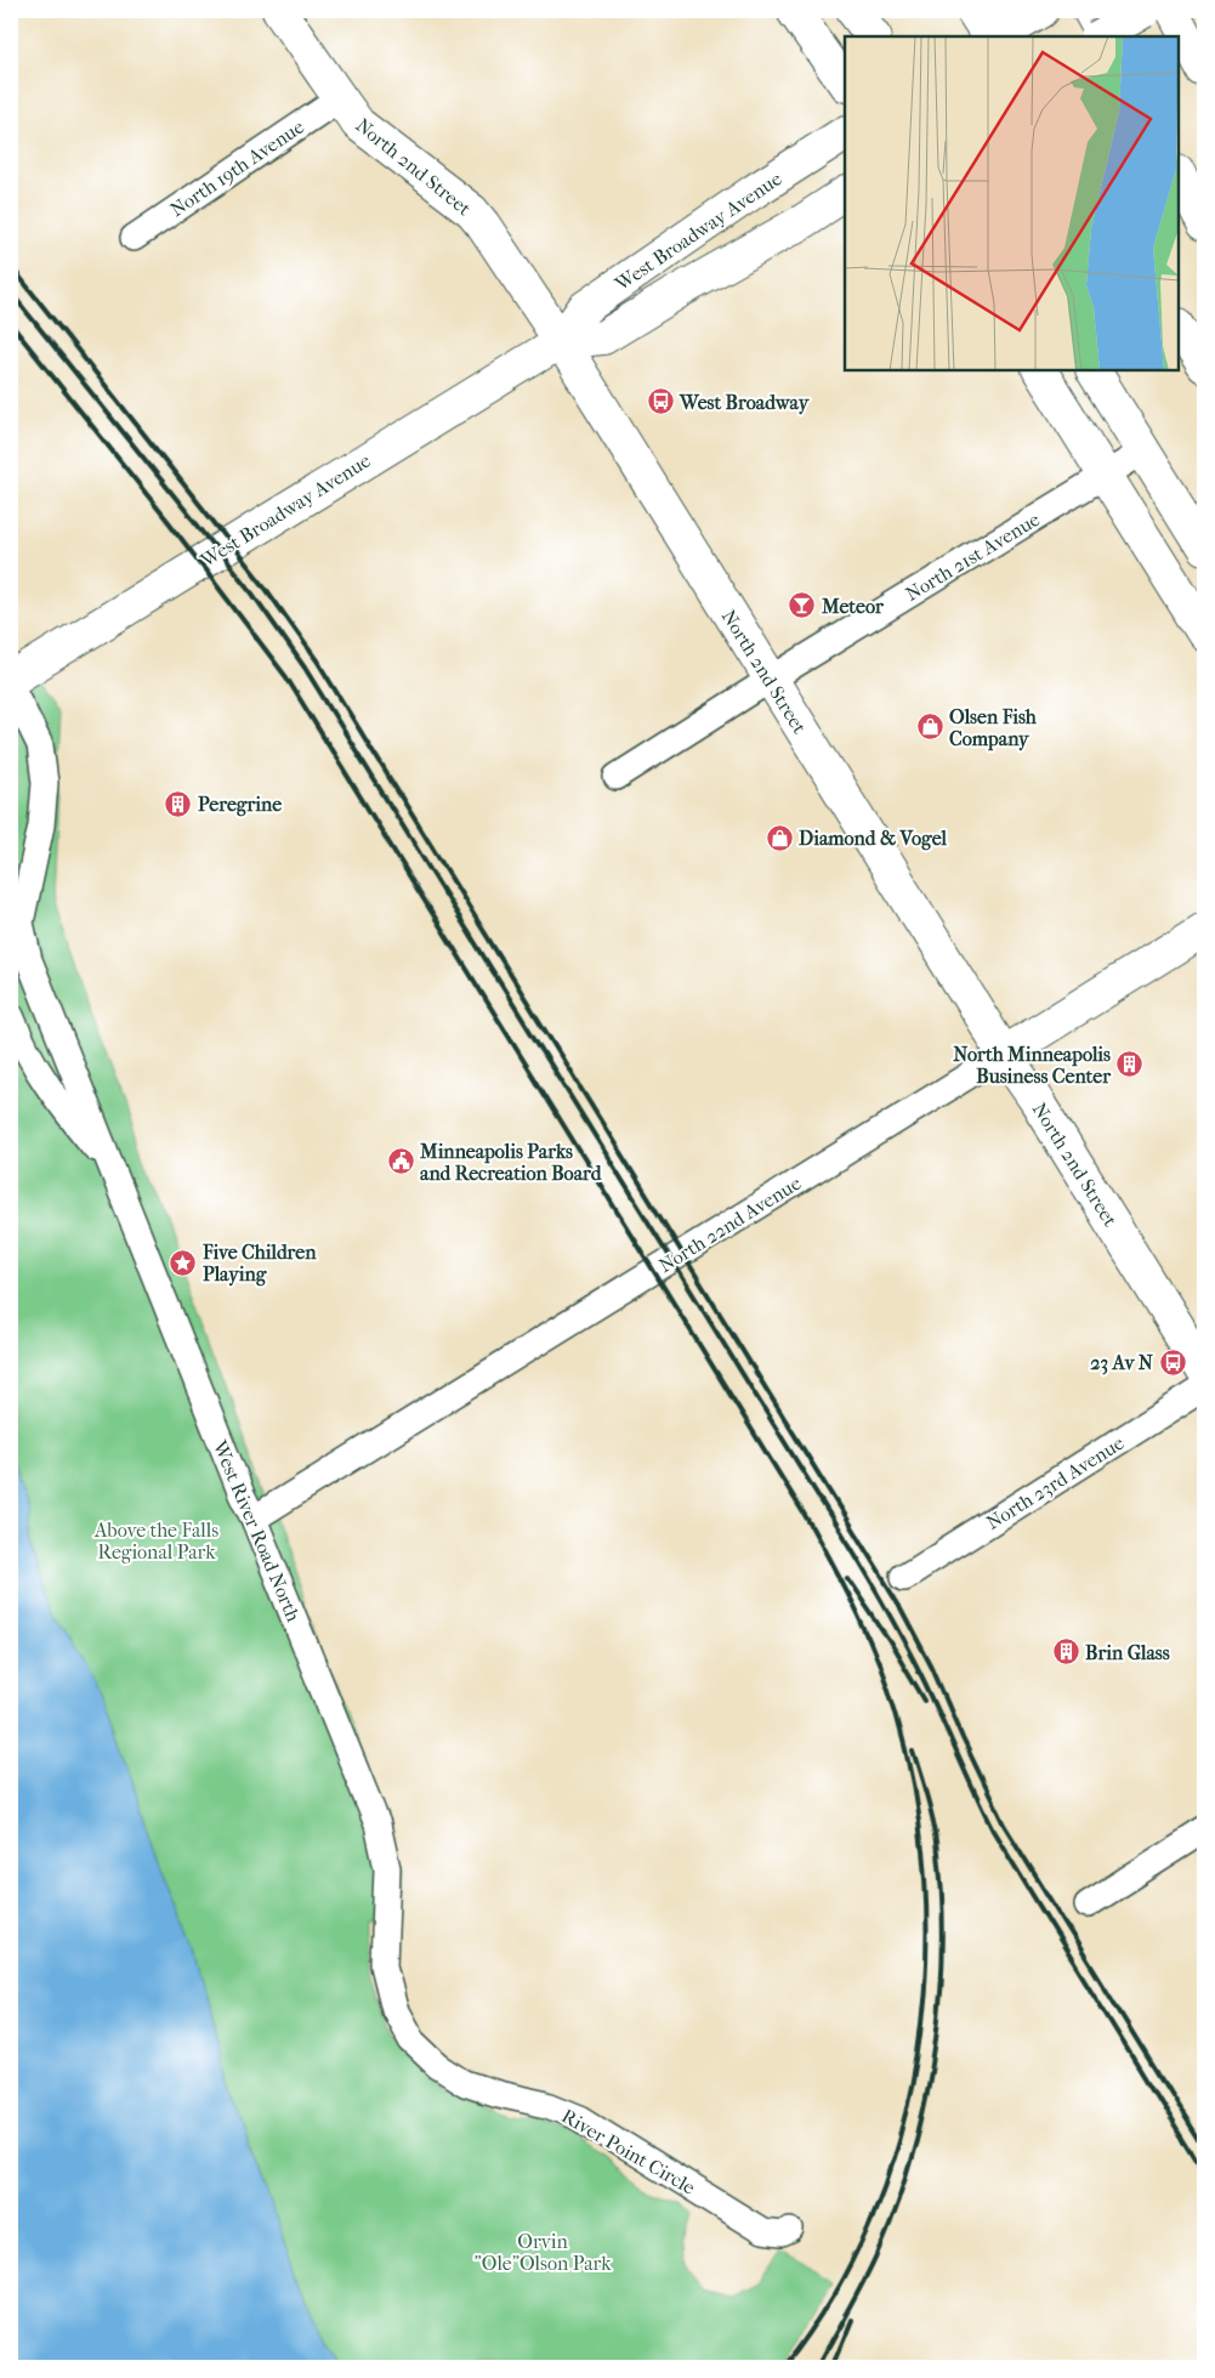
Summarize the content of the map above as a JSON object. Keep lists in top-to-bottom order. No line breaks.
{"streets":{"main road":["North 2nd Street","West Broadway Avenue","North 22nd Avenue"],"street":["North 19th Avenue","North 21st Avenue","North 23rd Avenue","West River Road North","River Point Circle"]},"crossings":[["North 2nd Street","North 19th Avenue"],["North 2nd Street","West Broadway Avenue"],["North 2nd Street","North 21st Avenue"],["North 2nd Street","North 22nd Avenue"],["North 22nd Avenue","West River Road North"],["West River Road North","River Point Circle"]],"parks":["Above the Falls Regional Park","Orvin \"Ole\"Olson Park"],"places":{"bus stop":["West Broadway","23 Av N"],"bar":["Meteor"],"shop":["Olsen Fish Company","Diamond & Vogel"],"building":["Peregrine","North Minneapolis Business Center","Brin Glass"],"public building":["Minneapolis Parks and Recreation Board"],"place":["Five Children Playing"]}}
